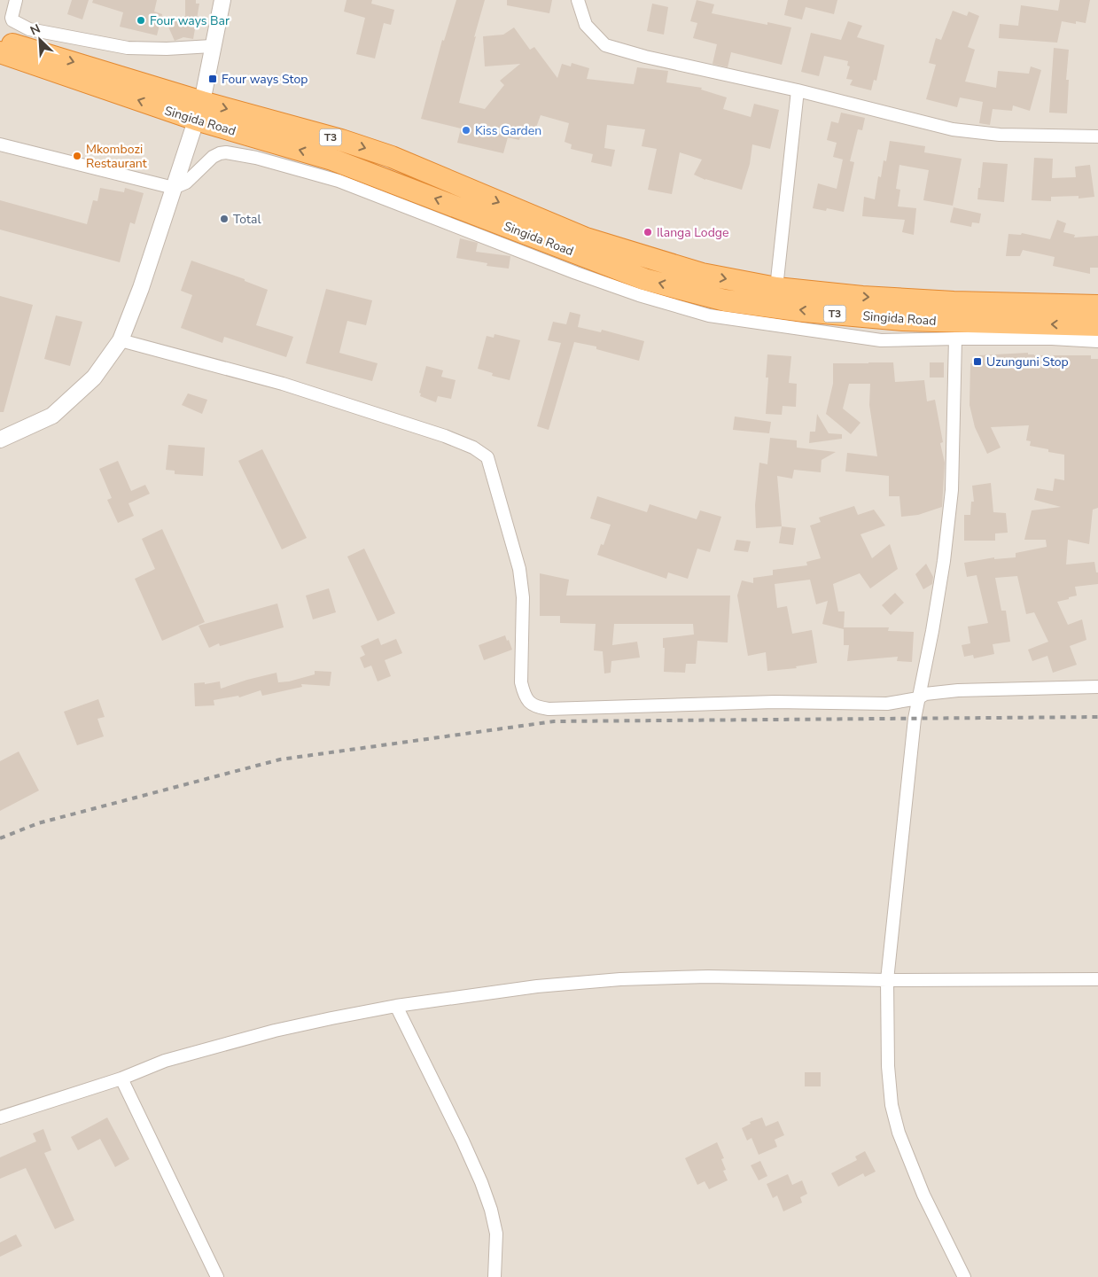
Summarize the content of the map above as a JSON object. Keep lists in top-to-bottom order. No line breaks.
{"streets":{"highway":["Singida Road","T3"]},"places":{"other":["Four ways Bar","Kiss Garden","Mkombozi Restaurant","Total","Ilanga Lodge"],"transit":["Four ways Stop","Uzunguni Stop"]},"north":"top left"}
